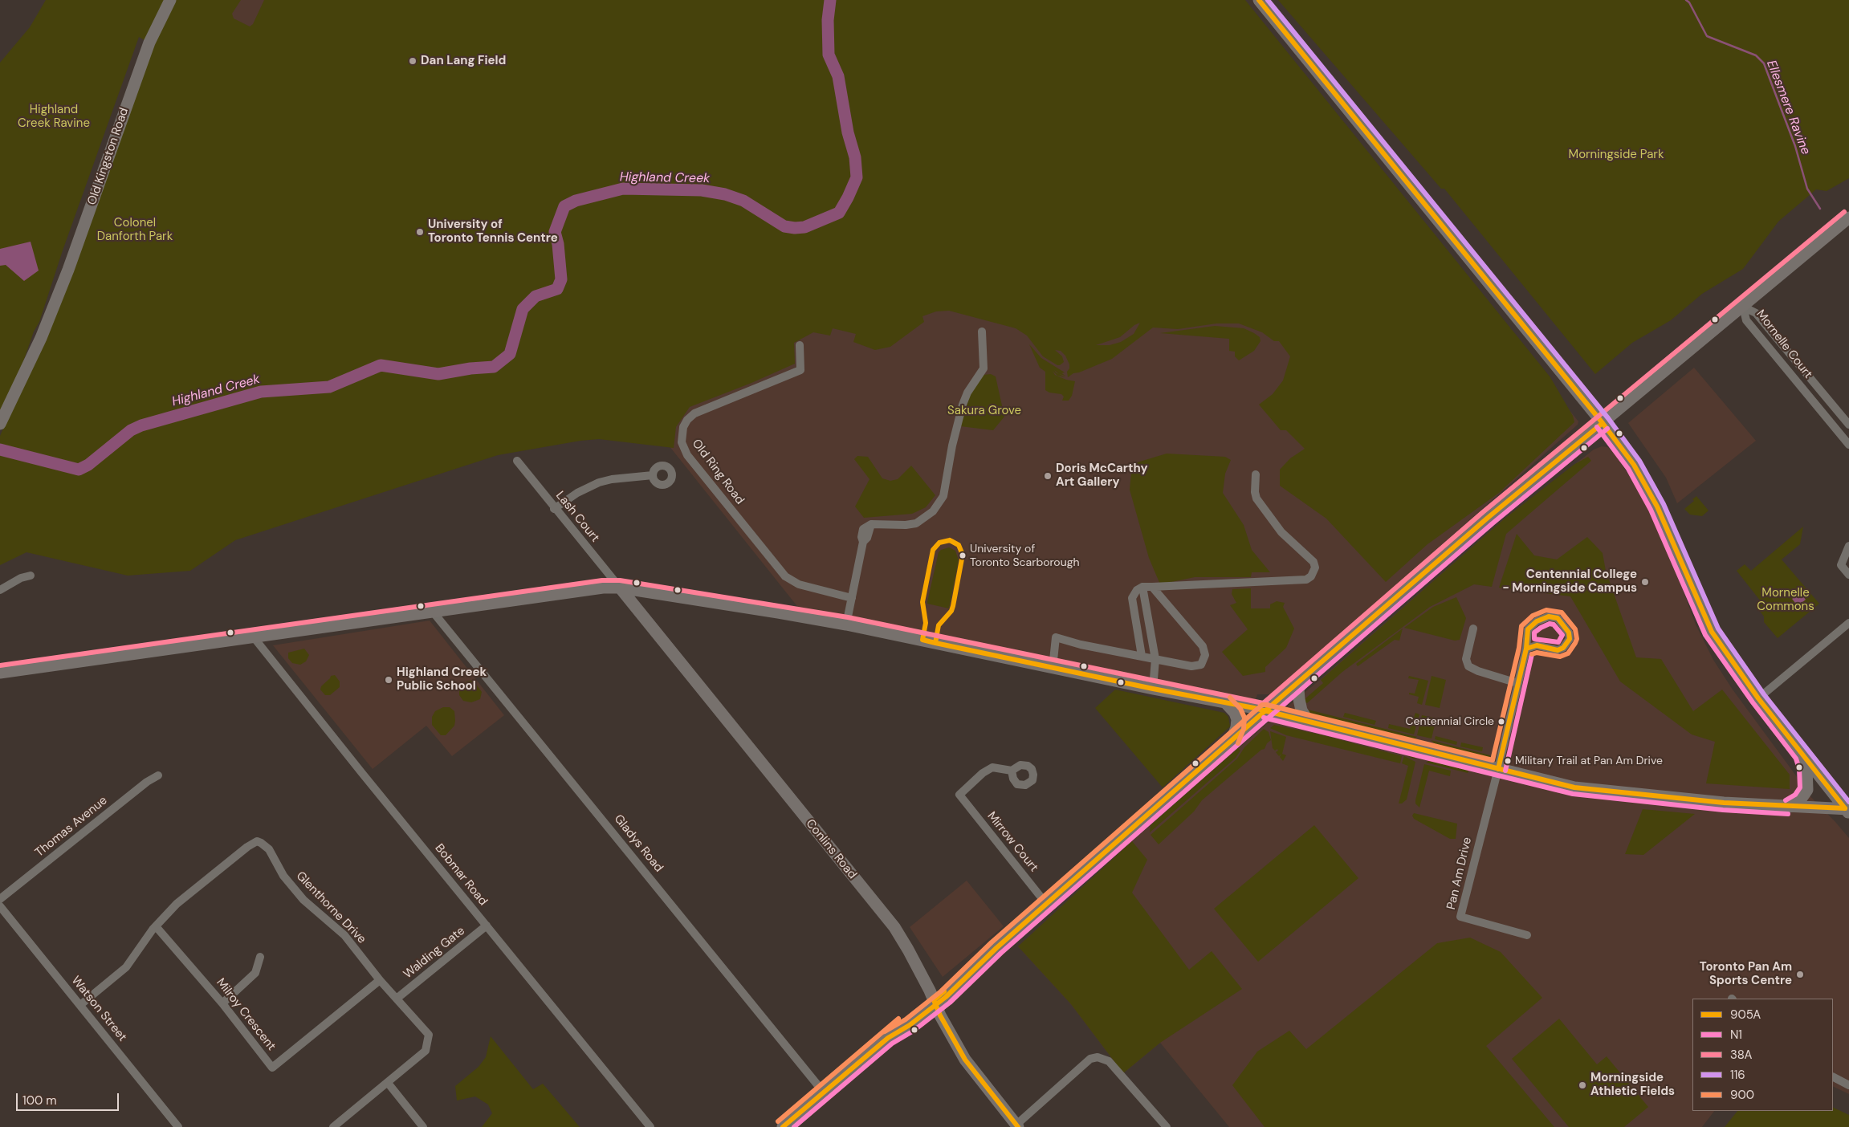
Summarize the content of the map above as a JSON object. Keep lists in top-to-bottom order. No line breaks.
{"streets":{"street":["Old Kingston Road","Mornelle Court","Old Ring Road","Lash Court","Thomas Avenue","Mirrow Court","Gladys Road","Conlins Road","Pan Am Drive","Bobmar Road","Glenthorne Drive","Walding Gate","Watson Street","Milroy Crescent"]},"crossings":[["Lash Court","Conlins Road"],["Bobmar Road","Walding Gate"],["Glenthorne Drive","Walding Gate"],["Glenthorne Drive","Watson Street"],["Glenthorne Drive","Milroy Crescent"]],"water":["Ellesmere Ravine","Highland Creek"],"parks":["Highland Creek Ravine","Morningside Park","Colonel Danforth Park","Sakura Grove","Mornelle Commons"],"places":["Dan Lang Field","University of Toronto Tennis Centre","Doris McCarthy Art Gallery","University of Toronto Scarborough","Centennial College - Morningside Campus","Highland Creek Public School","Centennial Circle","Military Trail at Pan Am Drive","Toronto Pan Am Sports Centre","Morningside Athletic Fields"],"lines":["transit line 905A","transit line 116","transit line 38A","transit line N1","transit line 900"],"legend":["905A","N1","38A","116","900"],"scale_bar":"100 m"}
